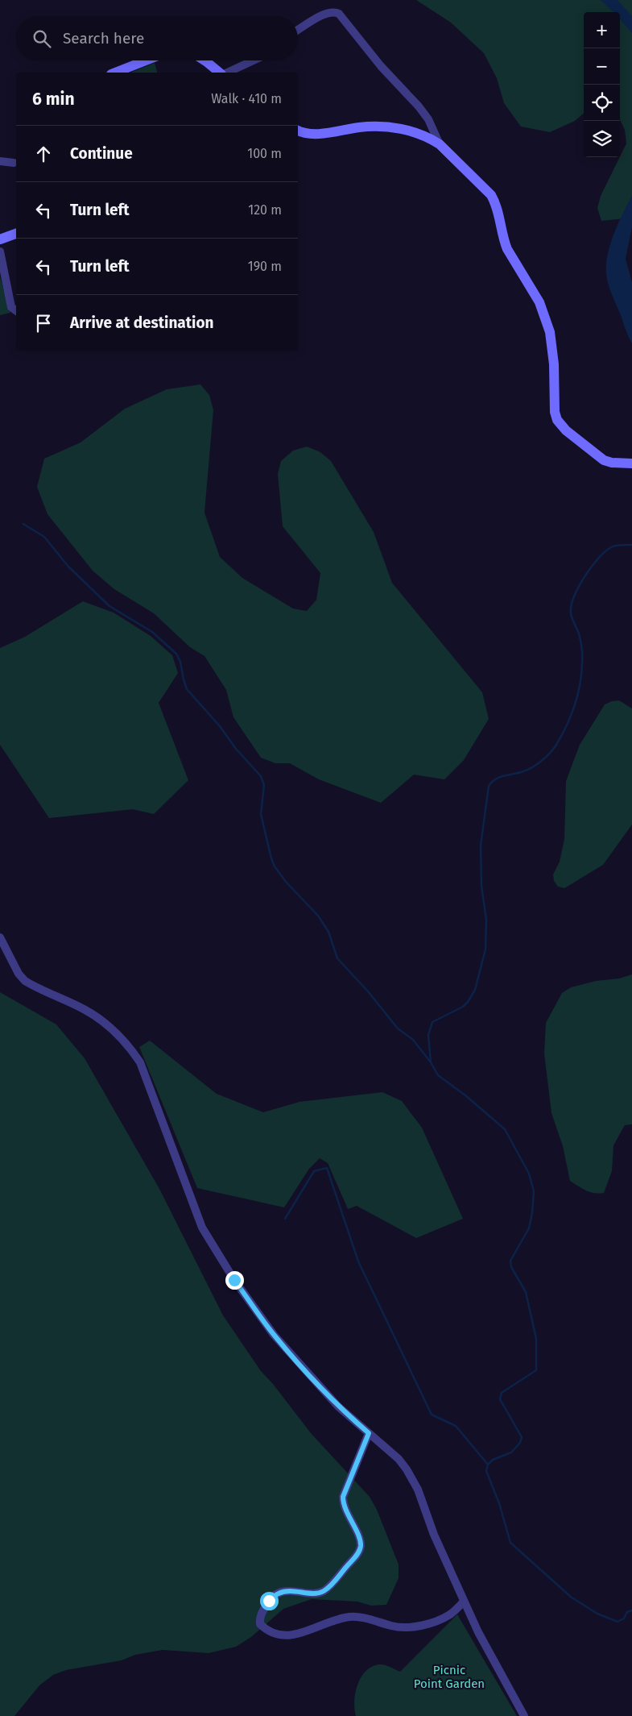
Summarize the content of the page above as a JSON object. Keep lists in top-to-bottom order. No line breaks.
{"parks":["Picnic Point Garden"],"page":{"map_buttons":["+","−"],"search":"Search here","heading":["6 min","Walk · 410 m"],"list":[["Continue","100 m"],["Turn left","120 m"],["Turn left","190 m"],"Arrive at destination"]}}
